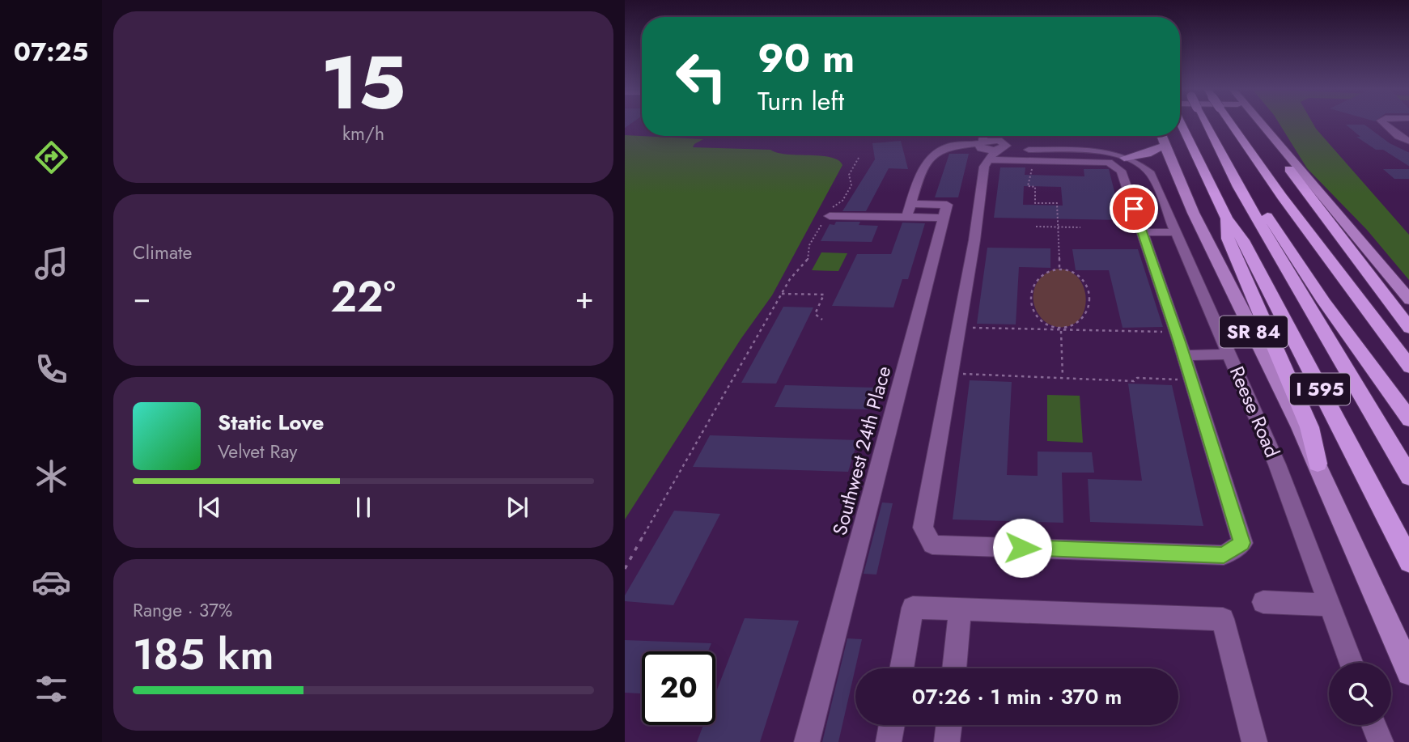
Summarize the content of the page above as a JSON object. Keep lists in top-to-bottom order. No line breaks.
{"streets":{"highway":["I 595"],"main road":["SR 84"],"street":["Reese Road","Southwest 24th Place"]},"page":{"tabs":"07:25","tile":[["15","km/h"],"Climate",["Range · 37%","185 km"]],"turn":["90 m","Turn left"],"heat":["−","22°","+"],"song":["Static Love","Velvet Ray"],"limit":"20","trip":"07:26 · 1 min · 370 m"}}
